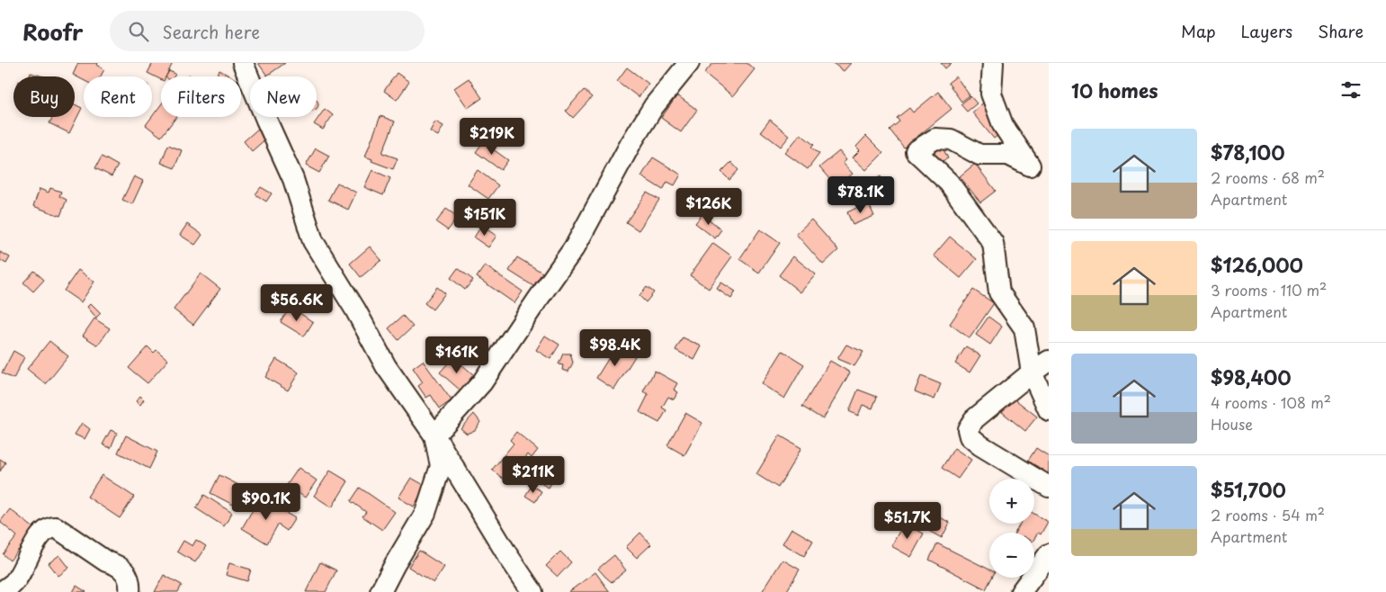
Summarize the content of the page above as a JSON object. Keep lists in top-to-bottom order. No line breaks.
{"page":{"header":"Roofr","search":"Search here","nav":["Map","Layers","Share"],"heading":"10 homes","chip":["Buy","Rent","Filters","New"],"list":[{"name":"$78,100","note":"2 rooms · 68 m² · Apartment"},{"name":"$126,000","note":"3 rooms · 110 m² · Apartment"},{"name":"$98,400","note":"4 rooms · 108 m² · House"},{"name":"$51,700","note":"2 rooms · 54 m² · Apartment"}],"price":["$219K","$78.1K","$126K","$151K","$56.6K","$98.4K","$161K","$211K","$90.1K","$51.7K"],"map_buttons":["+","−"]}}
